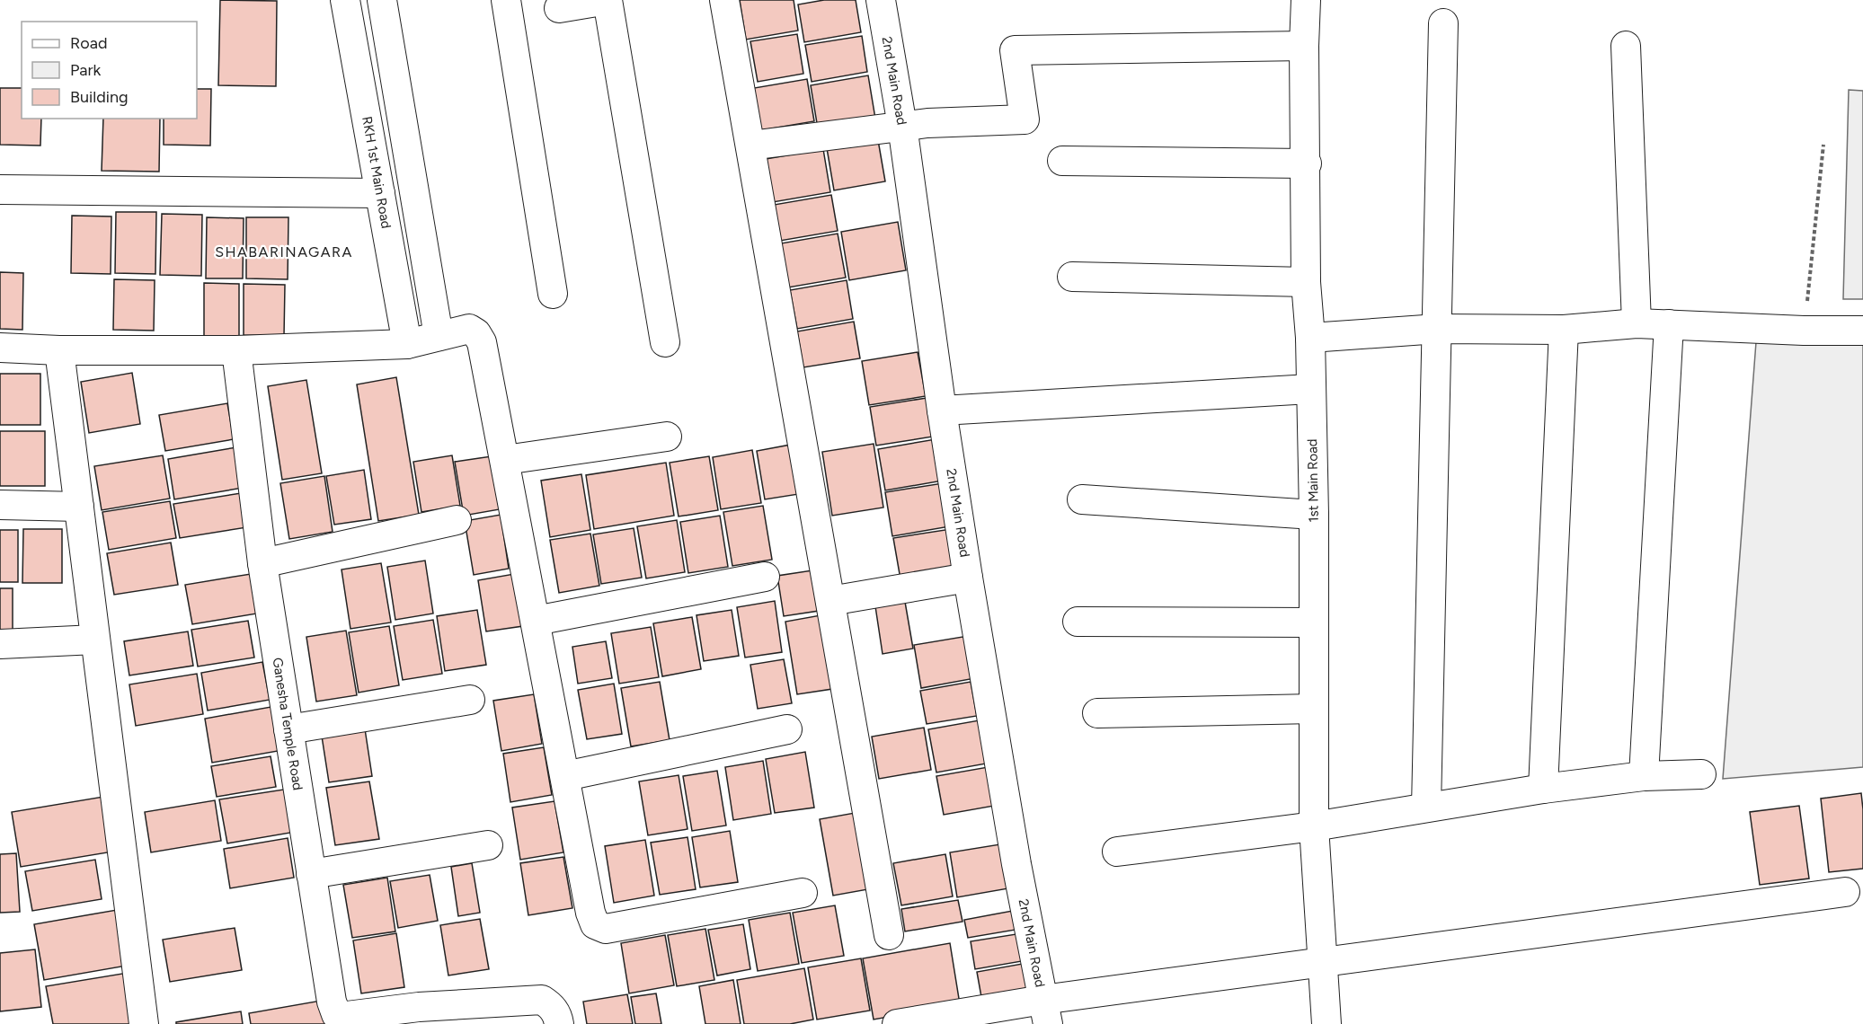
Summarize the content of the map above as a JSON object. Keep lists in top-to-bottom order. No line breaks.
{"streets":{"street":["2nd Main Road","RKH 1st Main Road","1st Main Road","Ganesha Temple Road"]},"districts":["SHABARINAGARA"],"legend":["Road","Park","Building"]}
